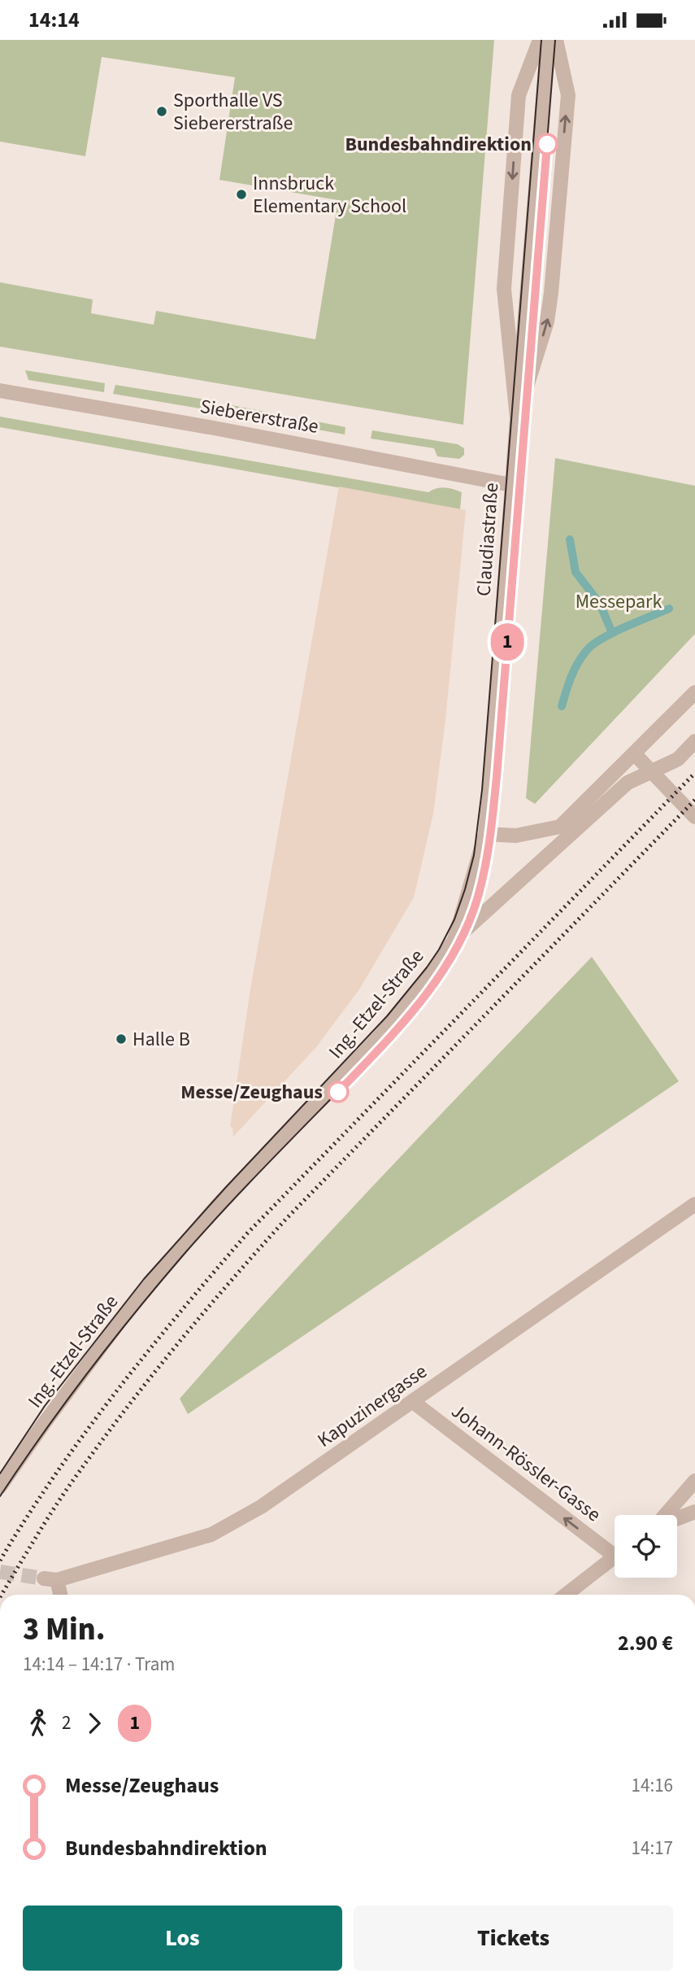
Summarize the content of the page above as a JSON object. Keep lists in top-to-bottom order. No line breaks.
{"streets":{"street":["Siebererstraße","Claudiastraße","Ing.-Etzel-Straße","Kapuzinergasse","Johann-Rössler-Gasse"]},"crossings":[["Siebererstraße","Claudiastraße"],["Claudiastraße","Ing.-Etzel-Straße"],["Kapuzinergasse","Johann-Rössler-Gasse"]],"one_way":["Johann-Rössler-Gasse"],"parks":["Messepark"],"places":["Sporthalle VS Siebererstraße","Bundesbahndirektion","Innsbruck Elementary School","Halle B","Messe/Zeughaus"],"lines":["tram line 1"],"page":{"status":"14:14","on_map":"1","heading":["3 Min.","14:14 – 14:17 · Tram","2.90 €"],"legs":["2","1"],"list":[{"name":"Messe/Zeughaus","value":"14:16"},{"name":"Bundesbahndirektion","value":"14:17"}],"buttons":["Los","Tickets"]}}
